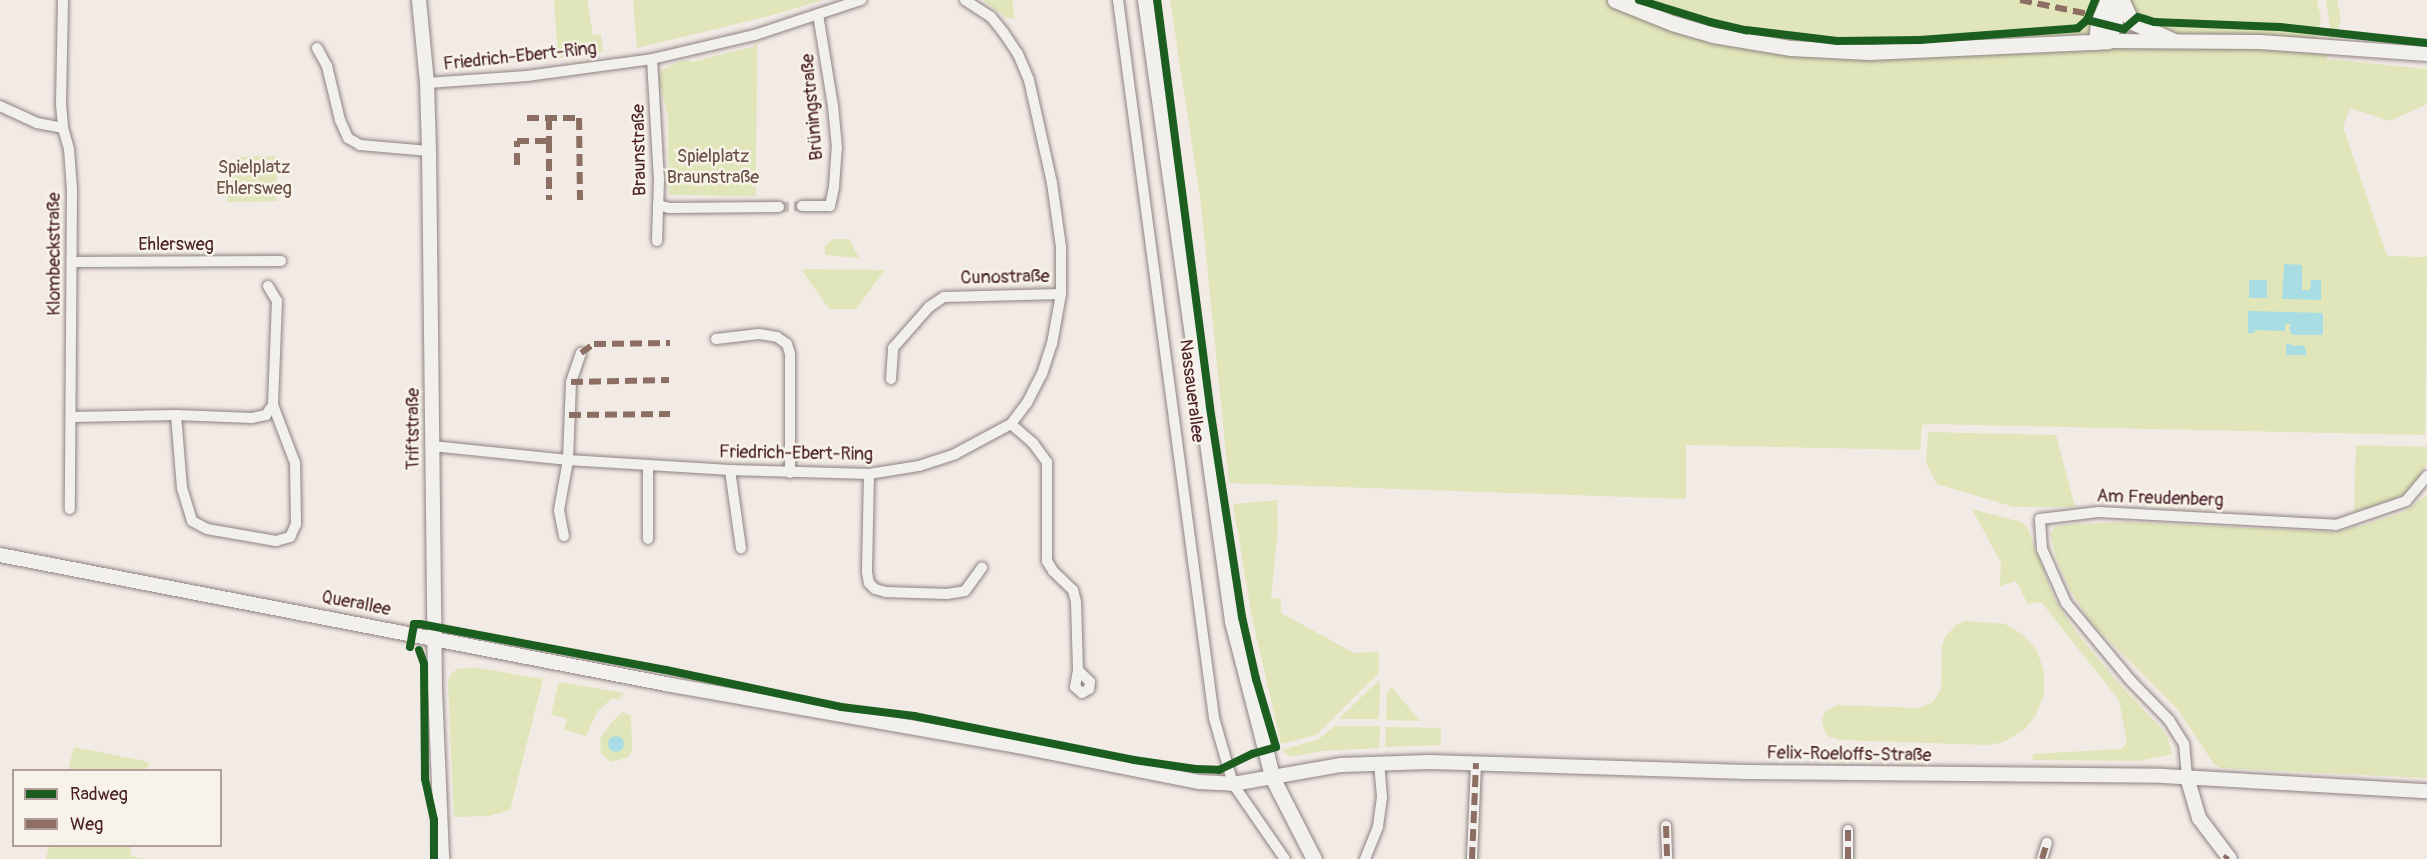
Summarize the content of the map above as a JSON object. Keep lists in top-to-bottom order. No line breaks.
{"streets":{"main road":["Nassauerallee"],"street":["Friedrich-Ebert-Ring","Brüningstraße","Braunstraße","Ehlersweg","Klombeckstraße","Cunostraße","Triftstraße","Am Freudenberg","Querallee","Felix-Roeloffs-Straße"]},"crossings":[["Friedrich-Ebert-Ring","Brüningstraße"],["Friedrich-Ebert-Ring","Braunstraße"],["Friedrich-Ebert-Ring","Cunostraße"],["Friedrich-Ebert-Ring","Triftstraße"],["Ehlersweg","Klombeckstraße"],["Nassauerallee","Querallee"],["Nassauerallee","Felix-Roeloffs-Straße"],["Triftstraße","Querallee"],["Am Freudenberg","Felix-Roeloffs-Straße"],["Querallee","Felix-Roeloffs-Straße"]],"parks":["Spielplatz Braunstraße","Spielplatz Ehlersweg"],"legend":["Radweg","Weg"]}
